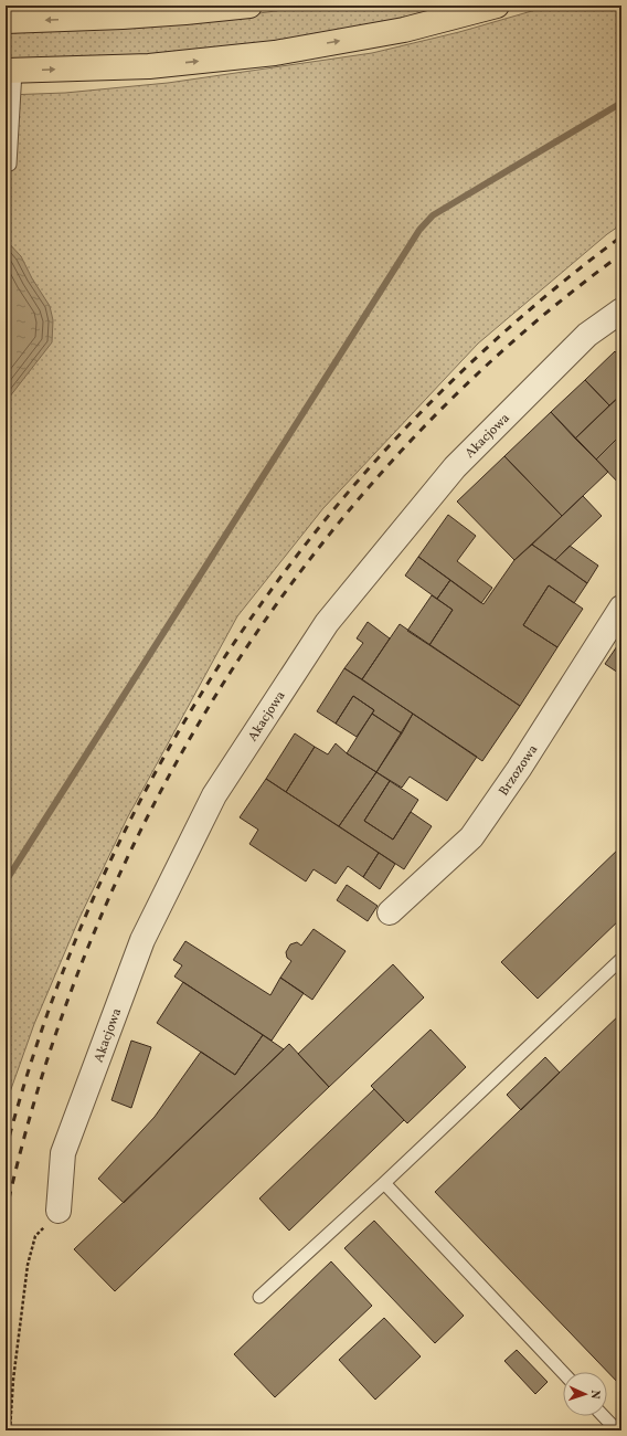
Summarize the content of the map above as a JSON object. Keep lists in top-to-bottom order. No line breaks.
{"streets":{"street":["Akacjowa","Brzozowa"]},"north":"right"}
